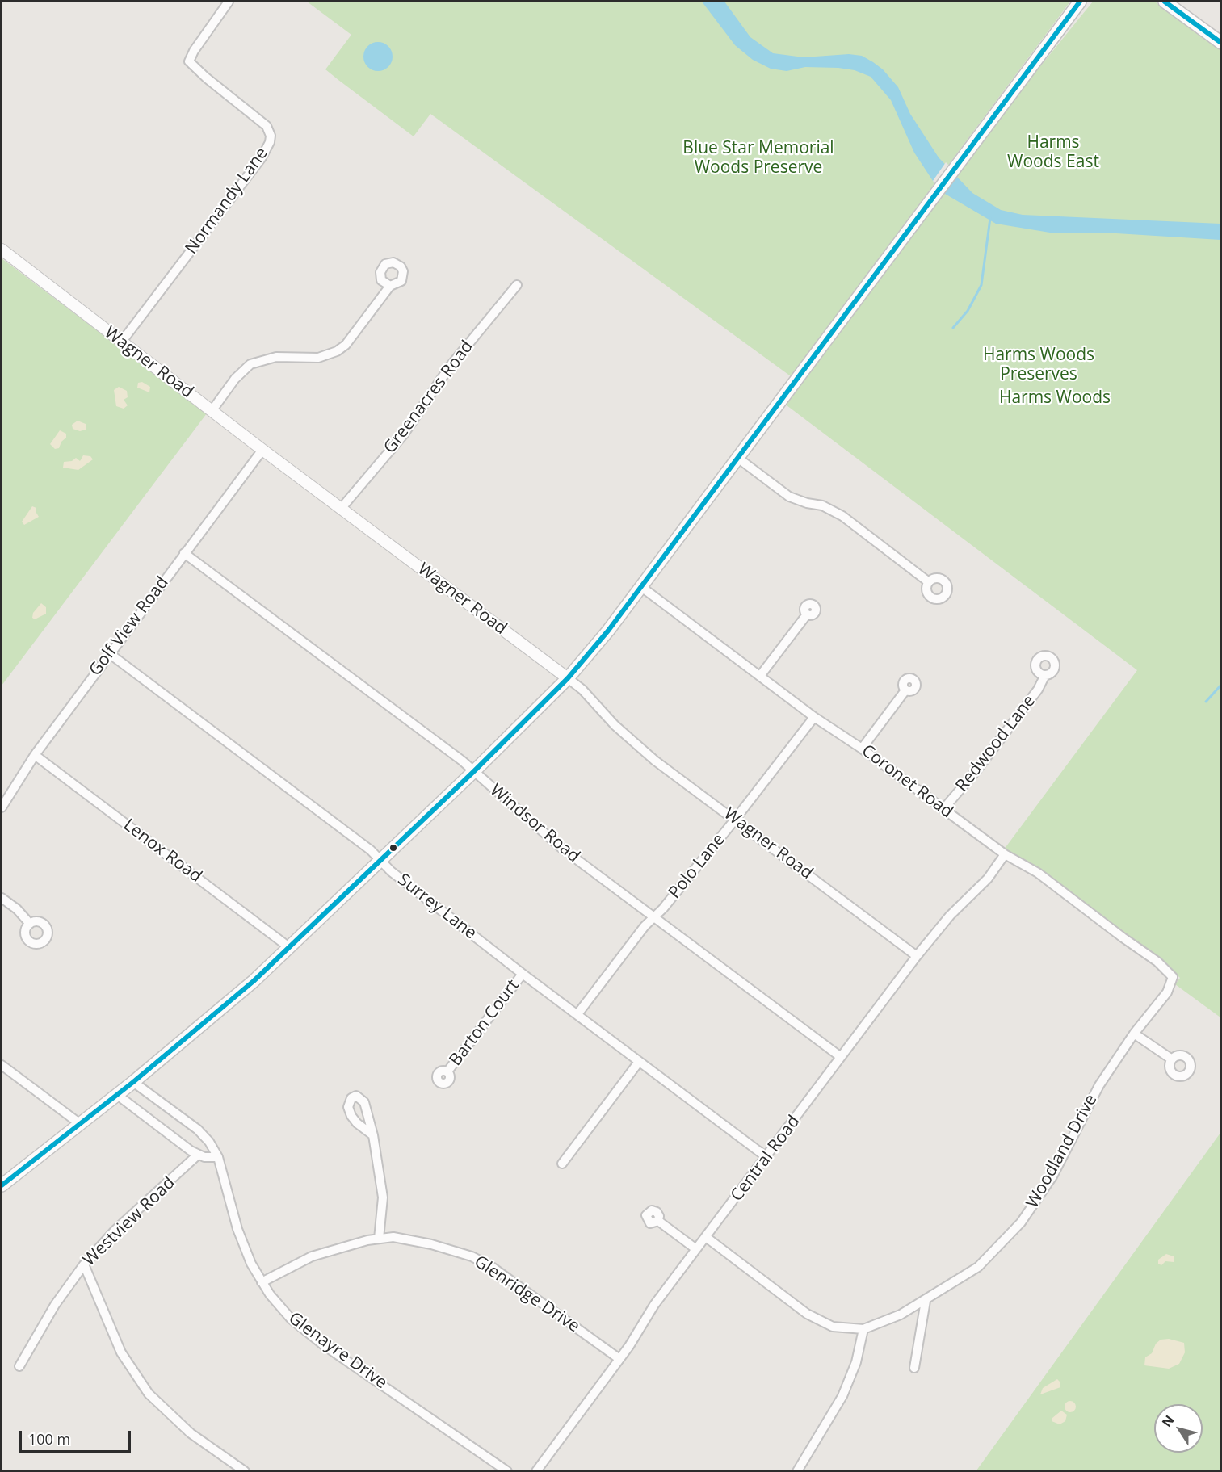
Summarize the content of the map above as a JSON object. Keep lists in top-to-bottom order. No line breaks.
{"streets":{"street":["Normandy Lane","Wagner Road","Greenacres Road","Golf View Road","Redwood Lane","Coronet Road","Windsor Road","Lenox Road","Polo Lane","Surrey Lane","Barton Court","Woodland Drive","Central Road","Westview Road","Glenridge Drive","Glenayre Drive"]},"crossings":[["Normandy Lane","Wagner Road"],["Wagner Road","Greenacres Road"],["Wagner Road","Golf View Road"],["Wagner Road","Polo Lane"],["Wagner Road","Central Road"],["Golf View Road","Windsor Road"],["Golf View Road","Lenox Road"],["Golf View Road","Surrey Lane"],["Redwood Lane","Coronet Road"],["Coronet Road","Polo Lane"],["Coronet Road","Woodland Drive"],["Coronet Road","Central Road"],["Windsor Road","Polo Lane"],["Windsor Road","Central Road"],["Polo Lane","Surrey Lane"],["Surrey Lane","Barton Court"],["Surrey Lane","Central Road"],["Woodland Drive","Central Road"],["Central Road","Glenridge Drive"],["Glenridge Drive","Glenayre Drive"]],"parks":["Harms Woods East","Blue Star Memorial Woods Preserve","Harms Woods Preserves","Harms Woods"],"scale_bar":"100 m","north":"top left"}
